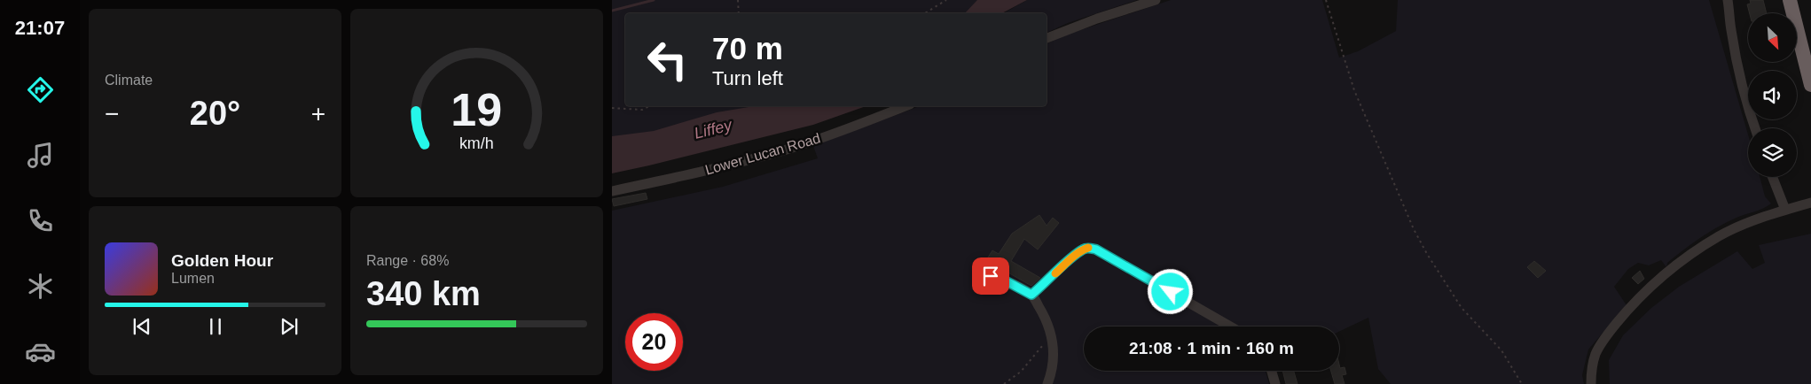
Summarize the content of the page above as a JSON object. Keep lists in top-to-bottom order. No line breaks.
{"streets":{"street":["Lower Lucan Road"]},"water":["Liffey"],"north":"bottom right","page":{"tabs":"21:07","tile":["Climate",["Range · 68%","340 km"]],"turn":["70 m","Turn left"],"heat":["−","20°","+"],"song":["Golden Hour","Lumen"],"limit":"20","trip":"21:08 · 1 min · 160 m","gauge":["19","km/h"]}}
